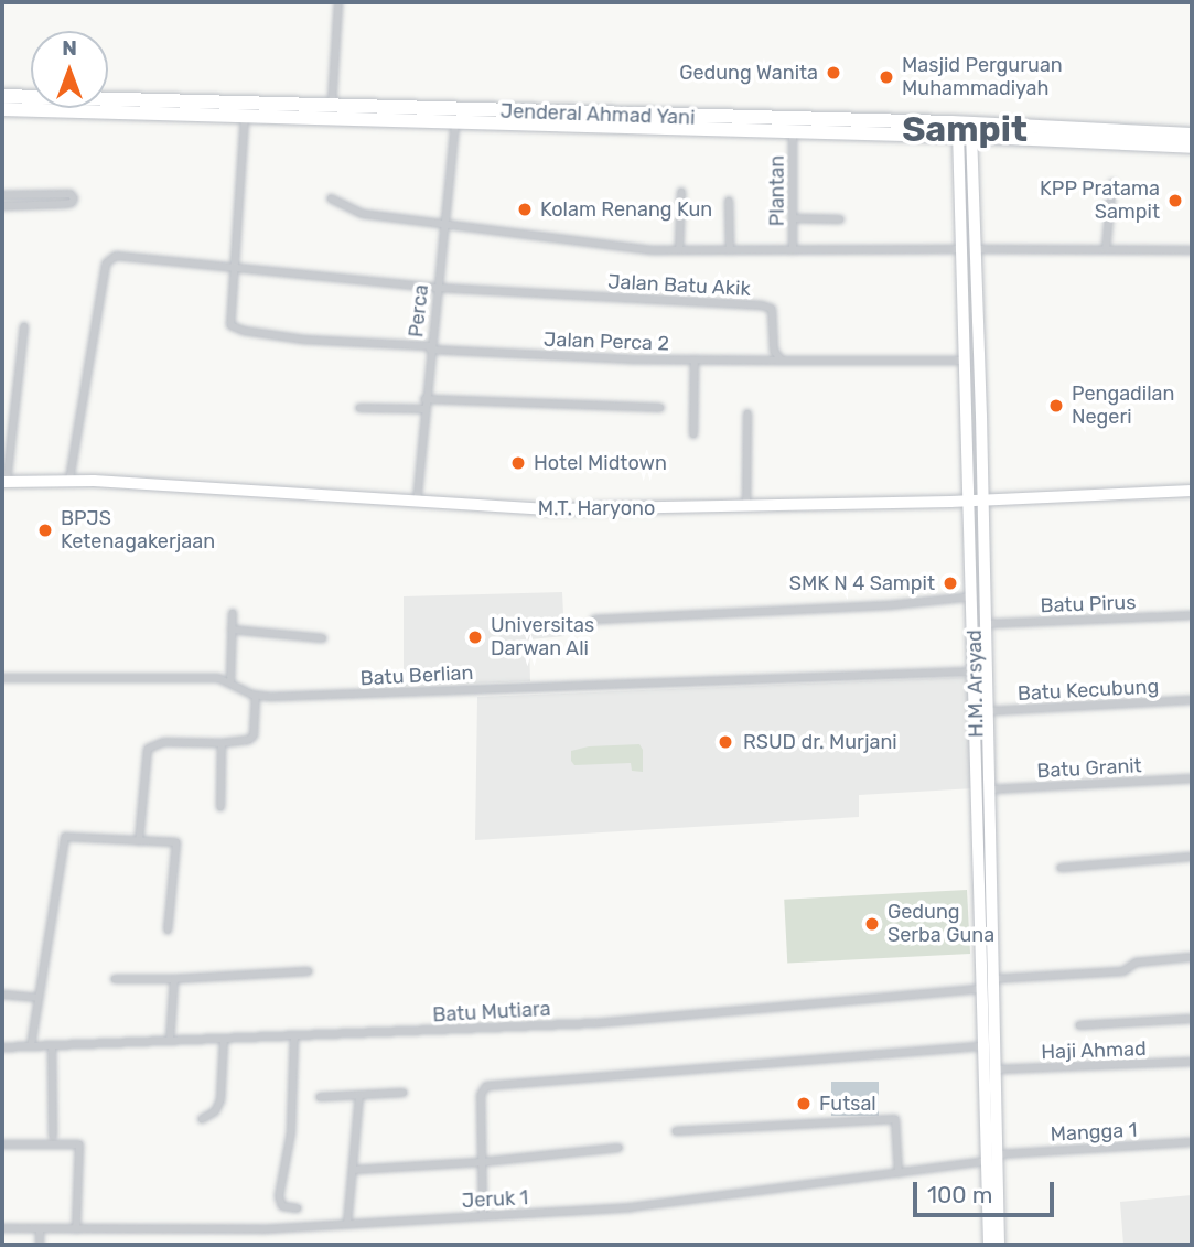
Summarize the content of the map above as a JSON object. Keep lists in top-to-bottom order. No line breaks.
{"streets":{"highway":["Jenderal Ahmad Yani"],"street":["Plantan","Jalan Batu Akik","Perca","Jalan Perca 2","M.T. Haryono","Batu Pirus","Batu Berlian","H.M. Arsyad","Batu Kecubung","Batu Granit","Batu Mutiara","Haji Ahmad","Mangga 1","Jeruk 1"]},"crossings":[["Jenderal Ahmad Yani","Plantan"],["Jenderal Ahmad Yani","Perca"],["Jenderal Ahmad Yani","H.M. Arsyad"],["Jalan Batu Akik","Perca"],["Jalan Batu Akik","Jalan Perca 2"],["Perca","Jalan Perca 2"],["Perca","M.T. Haryono"],["M.T. Haryono","H.M. Arsyad"],["Batu Pirus","H.M. Arsyad"],["Batu Berlian","H.M. Arsyad"],["H.M. Arsyad","Batu Kecubung"],["H.M. Arsyad","Batu Granit"],["H.M. Arsyad","Batu Mutiara"],["H.M. Arsyad","Haji Ahmad"],["H.M. Arsyad","Mangga 1"],["H.M. Arsyad","Jeruk 1"]],"districts":["Sampit"],"places":["Gedung Wanita","Masjid Perguruan Muhammadiyah","KPP Pratama Sampit","Kolam Renang Kun","Pengadilan Negeri","Hotel Midtown","BPJS Ketenagakerjaan","SMK N 4 Sampit","Universitas Darwan Ali","RSUD dr. Murjani","Gedung Serba Guna","Futsal"],"scale_bar":"100 m","north":"top"}
